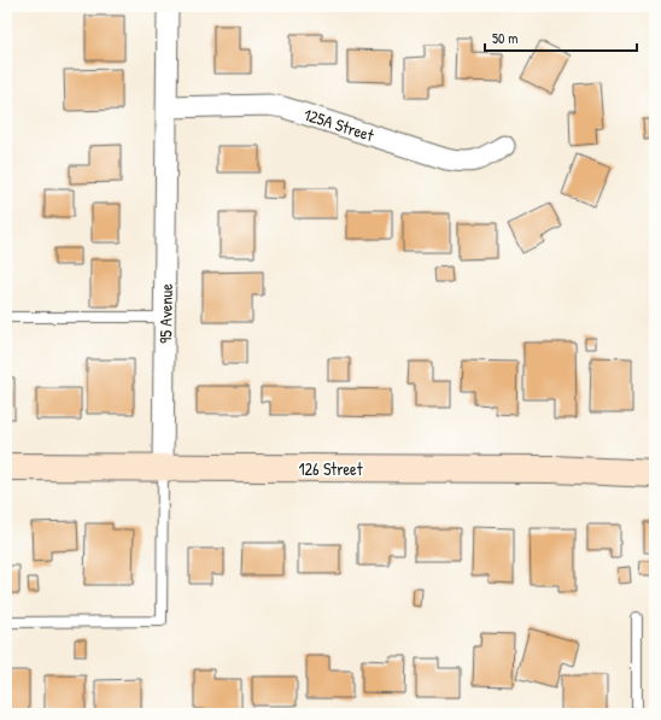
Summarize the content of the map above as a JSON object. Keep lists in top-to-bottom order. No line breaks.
{"streets":{"street":["125A Street","95 Avenue","126 Street"]},"crossings":[["125A Street","95 Avenue"],["95 Avenue","126 Street"]],"scale_bar":"50 m"}
